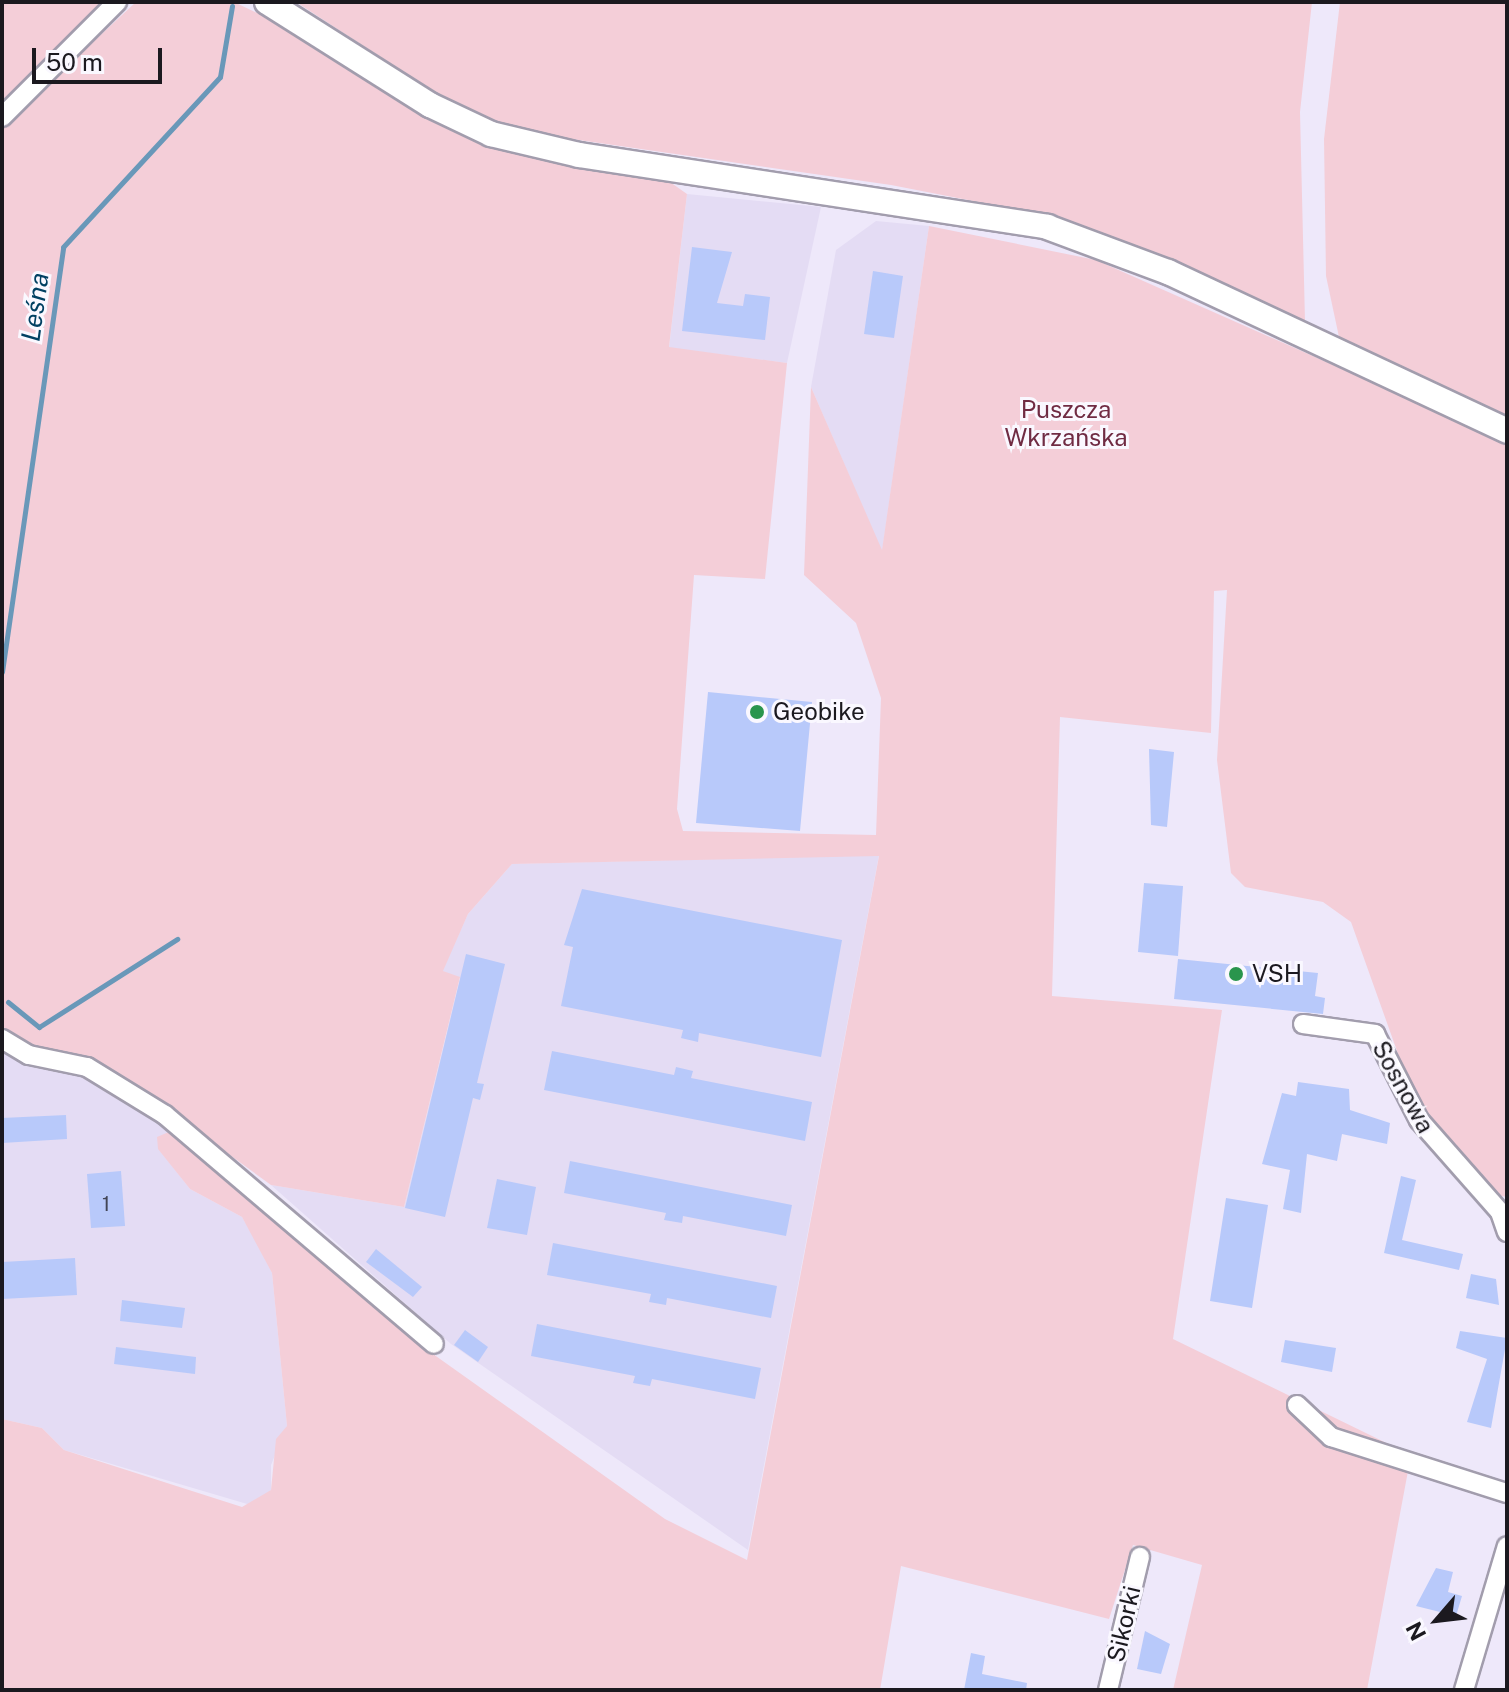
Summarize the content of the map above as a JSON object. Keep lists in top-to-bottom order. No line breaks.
{"streets":{"street":["Sosnowa","Sikorki"]},"water":["Leśna"],"parks":["Puszcza Wkrzańska"],"places":["Geobike","VSH"],"house_numbers":["1"],"scale_bar":"50 m","north":"bottom left"}
